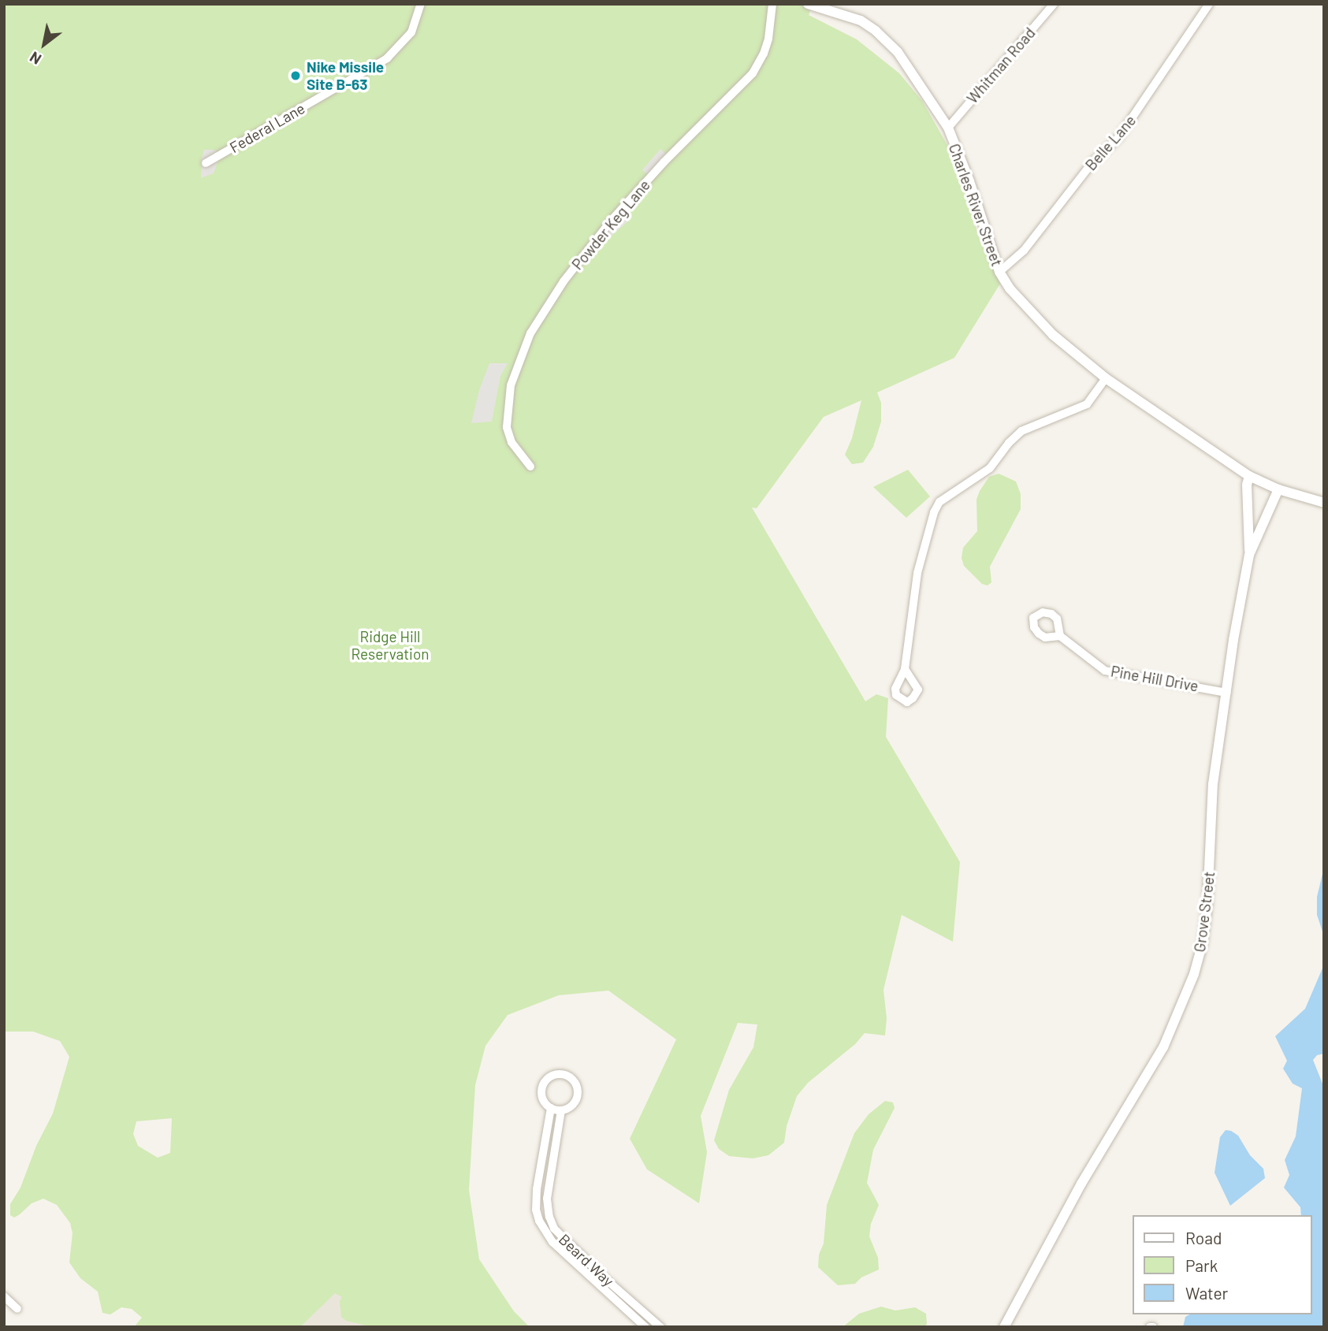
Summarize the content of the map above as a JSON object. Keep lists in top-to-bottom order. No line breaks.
{"streets":{"street":["Whitman Road","Federal Lane","Belle Lane","Charles River Street","Powder Keg Lane","Pine Hill Drive","Grove Street","Beard Way"]},"crossings":[["Whitman Road","Charles River Street"],["Belle Lane","Charles River Street"],["Charles River Street","Grove Street"],["Pine Hill Drive","Grove Street"]],"parks":["Ridge Hill Reservation"],"places":["Nike Missile Site B-63"],"legend":["Road","Park","Water"],"north":"bottom left"}
